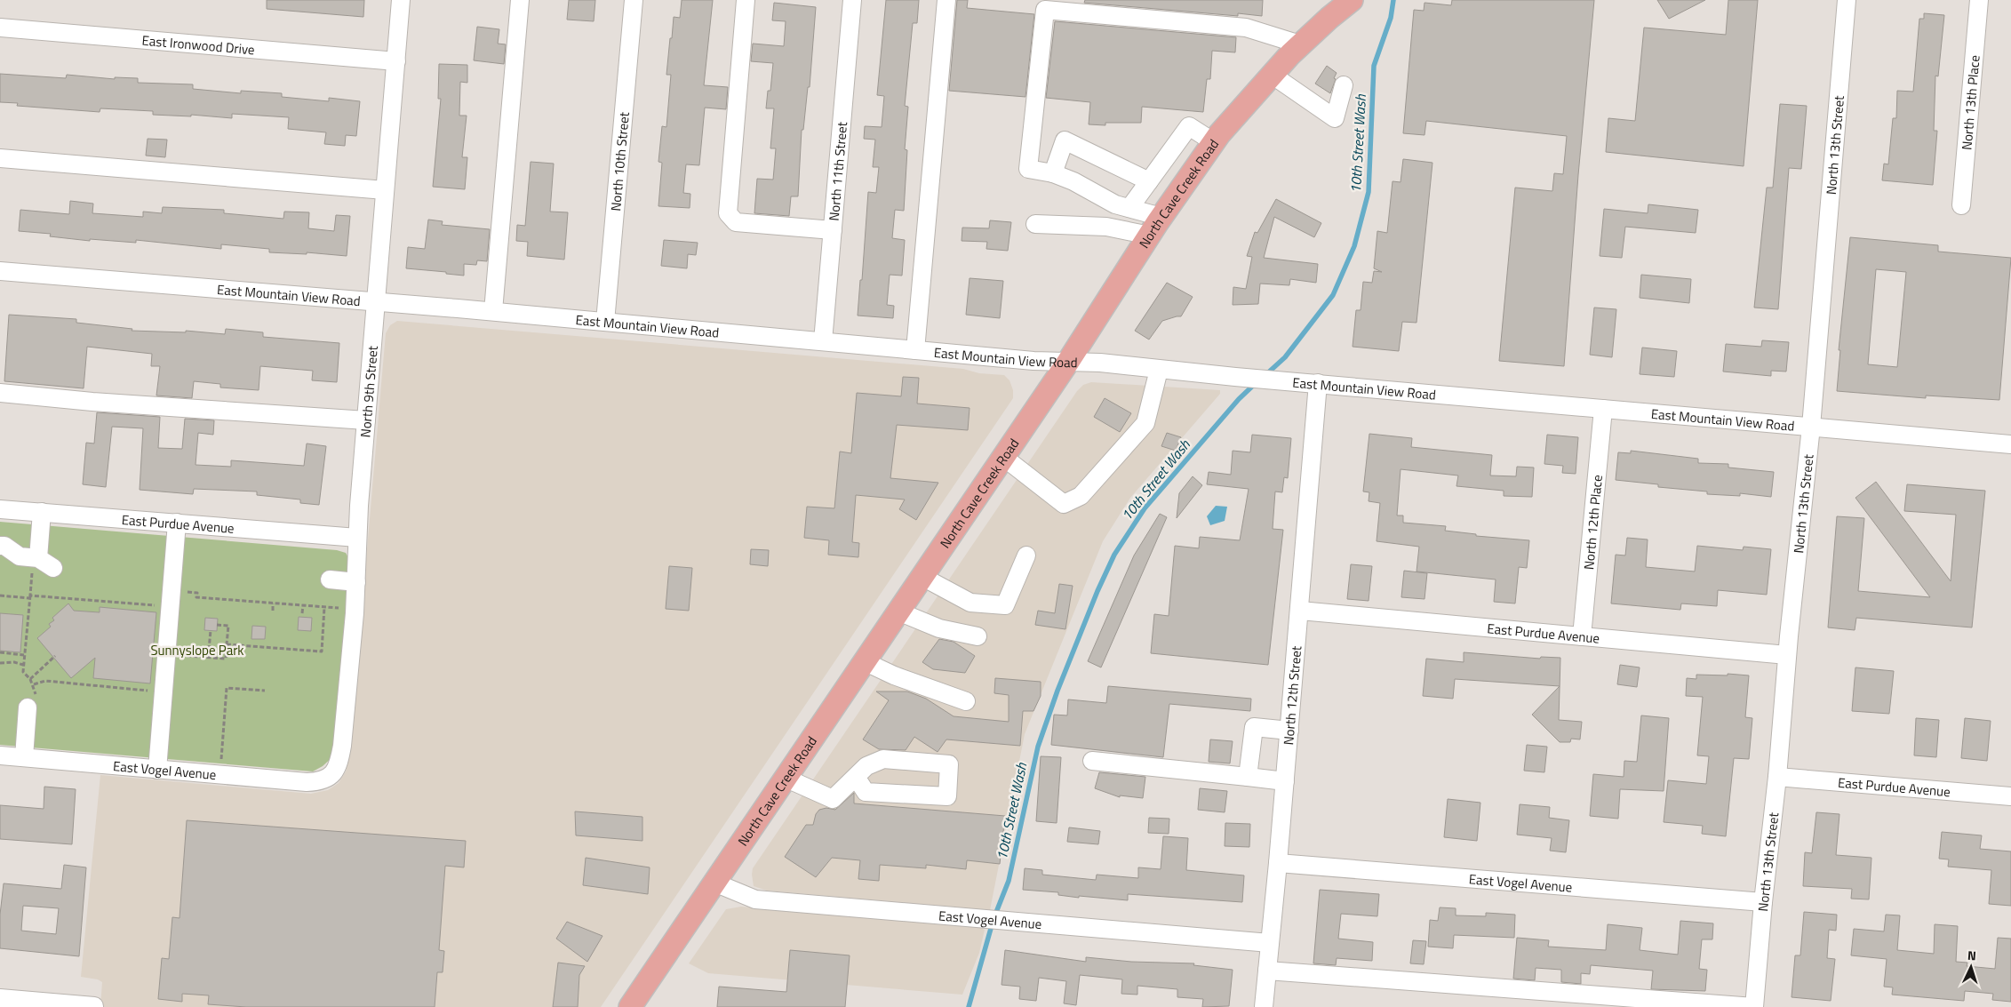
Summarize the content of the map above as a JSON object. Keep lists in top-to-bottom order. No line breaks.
{"streets":{"main road":["North Cave Creek Road"],"street":["East Ironwood Drive","North 13th Place","North 13th Street","North 10th Street","North 11th Street","East Mountain View Road","North 9th Street","East Purdue Avenue","North 12th Place","North 12th Street","East Vogel Avenue"]},"crossings":[["East Ironwood Drive","North 9th Street"],["North 13th Street","East Mountain View Road"],["North 13th Street","East Purdue Avenue"],["North 13th Street","East Vogel Avenue"],["North 10th Street","East Mountain View Road"],["North 11th Street","East Mountain View Road"],["North Cave Creek Road","East Mountain View Road"],["North Cave Creek Road","East Vogel Avenue"],["East Mountain View Road","North 9th Street"],["East Mountain View Road","North 12th Place"],["East Mountain View Road","North 12th Street"],["North 9th Street","East Purdue Avenue"],["North 9th Street","East Vogel Avenue"],["East Purdue Avenue","North 12th Place"],["East Purdue Avenue","North 12th Street"],["North 12th Street","East Vogel Avenue"]],"water":["10th Street Wash"],"parks":["Sunnyslope Park"],"north":"top"}
